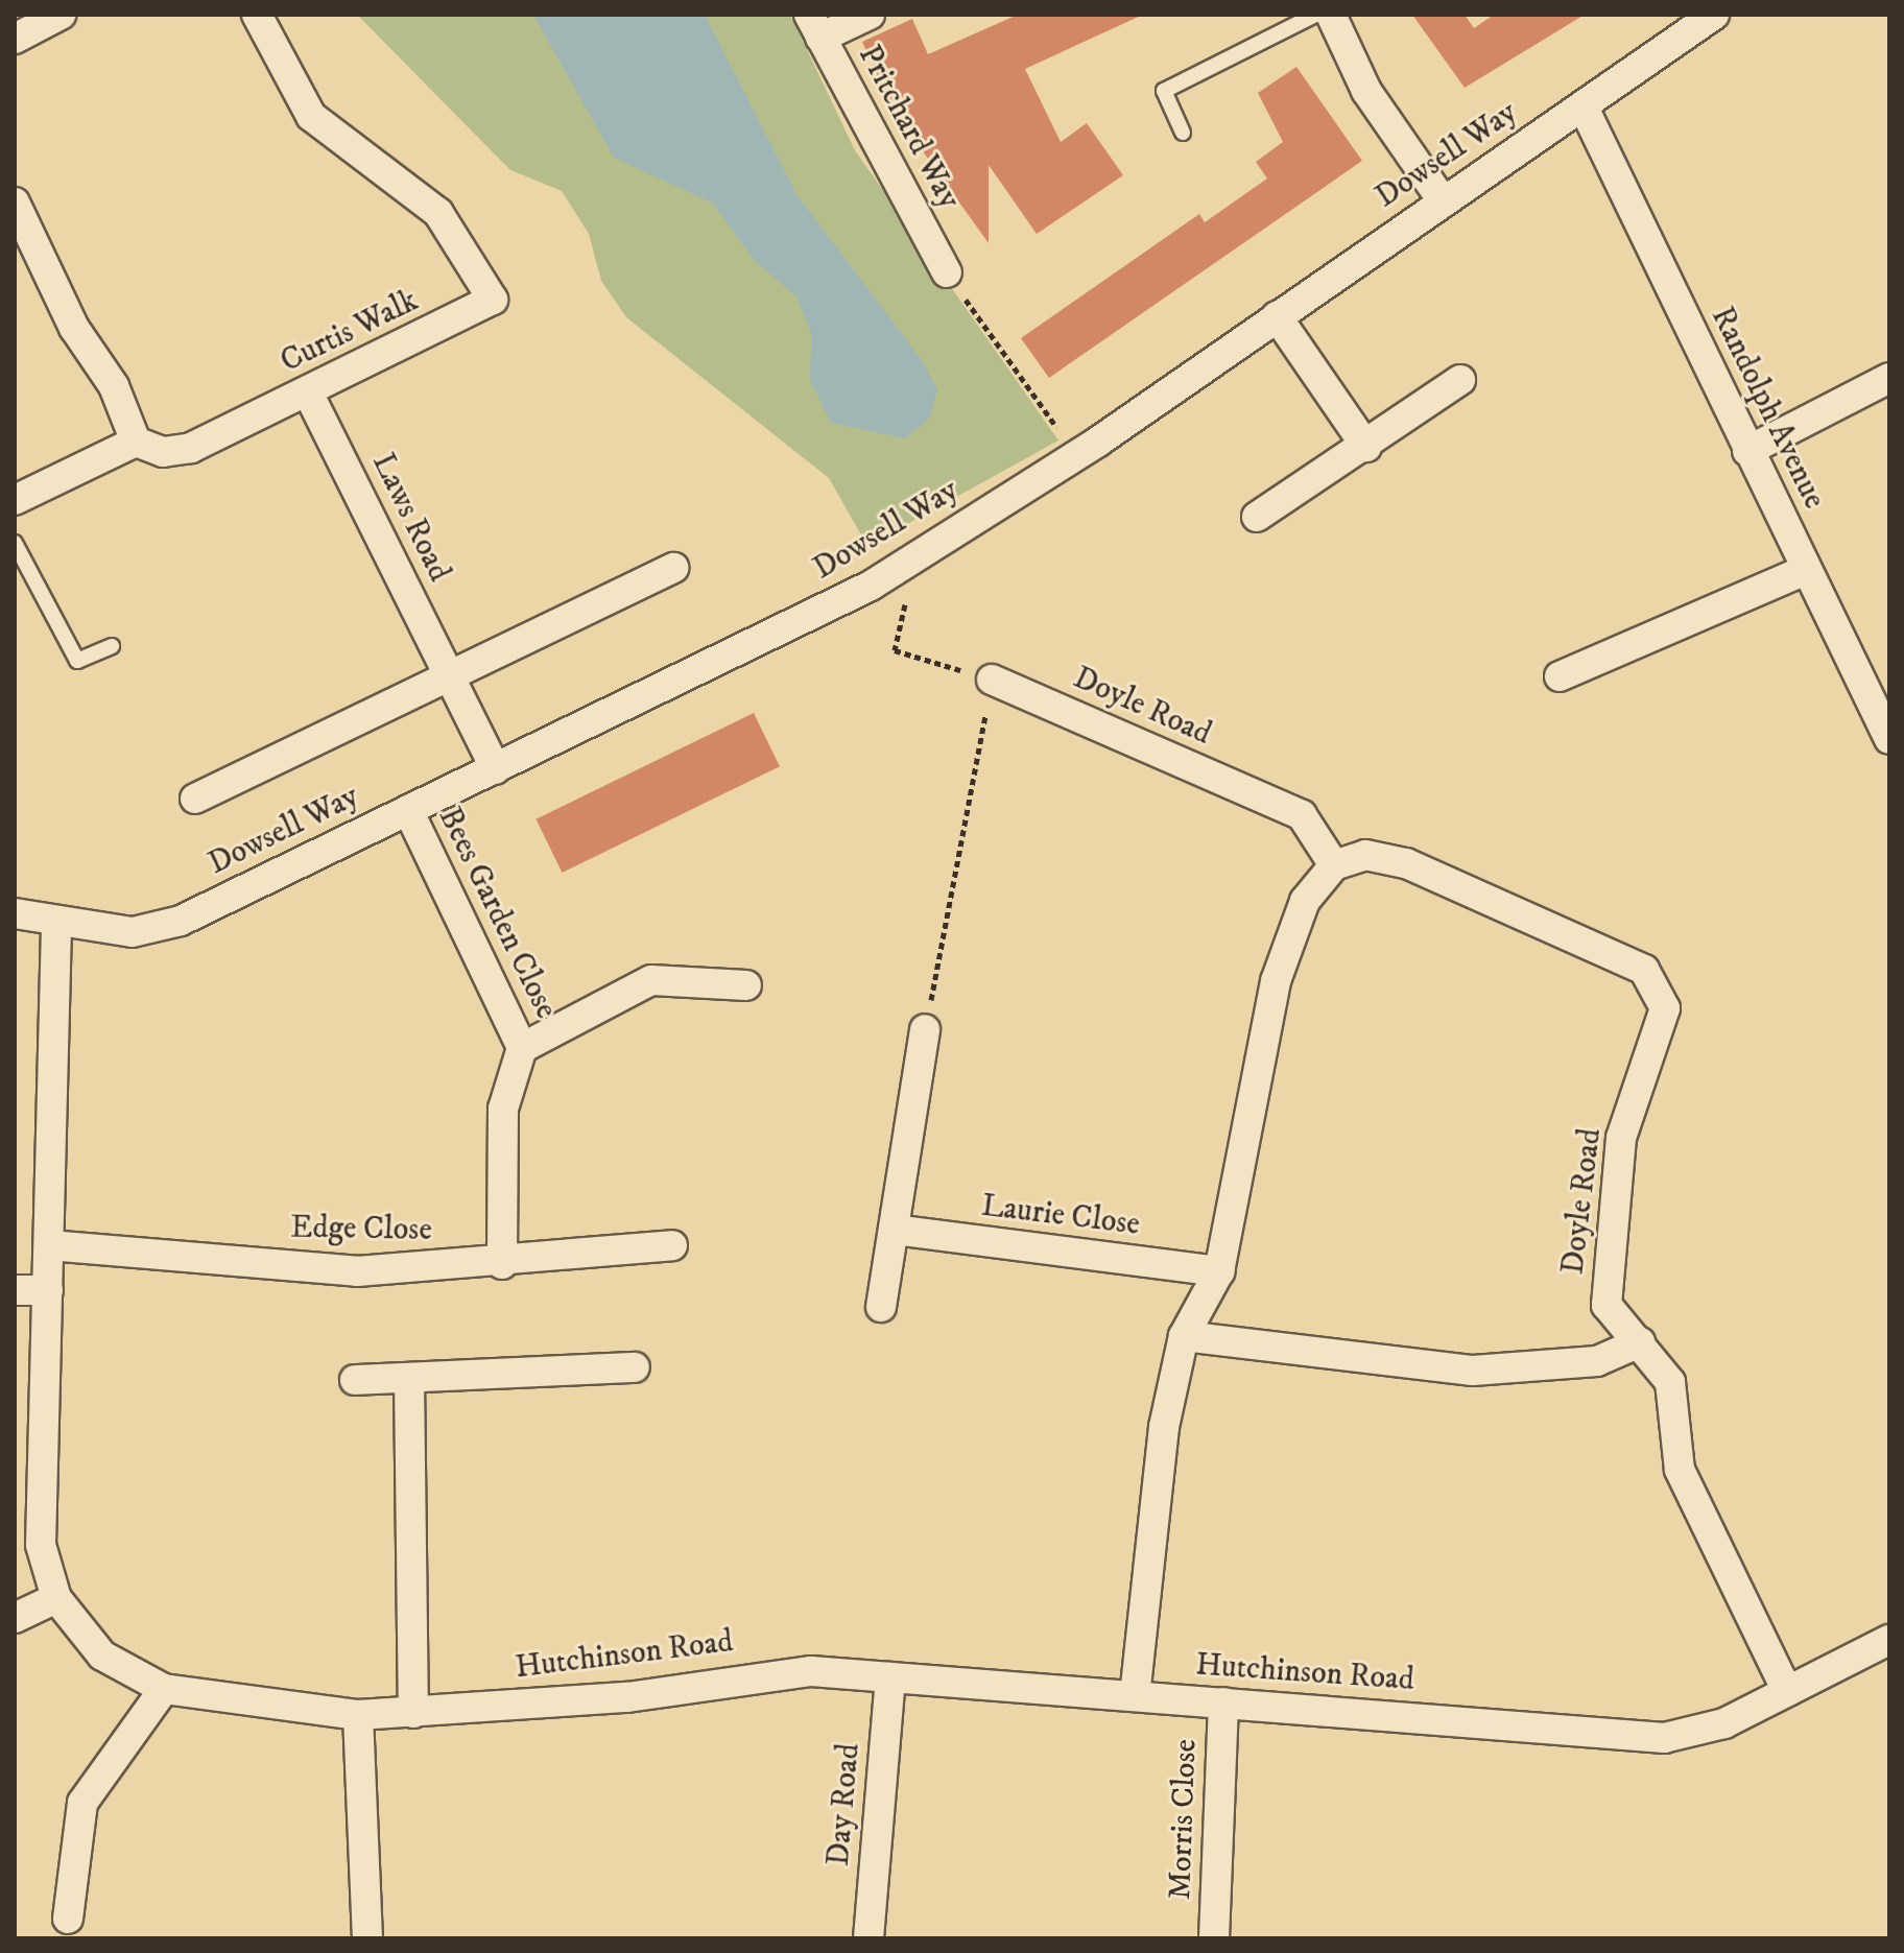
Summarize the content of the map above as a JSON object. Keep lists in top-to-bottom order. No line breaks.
{"streets":{"street":["Pritchard Way","Dowsell Way","Curtis Walk","Randolph Avenue","Laws Road","Doyle Road","Bees Garden Close","Laurie Close","Edge Close","Hutchinson Road","Day Road","Morris Close"]},"crossings":[["Dowsell Way","Randolph Avenue"],["Dowsell Way","Laws Road"],["Dowsell Way","Bees Garden Close"],["Dowsell Way","Hutchinson Road"],["Curtis Walk","Laws Road"],["Doyle Road","Hutchinson Road"],["Bees Garden Close","Edge Close"],["Edge Close","Hutchinson Road"],["Hutchinson Road","Day Road"],["Hutchinson Road","Morris Close"]]}
